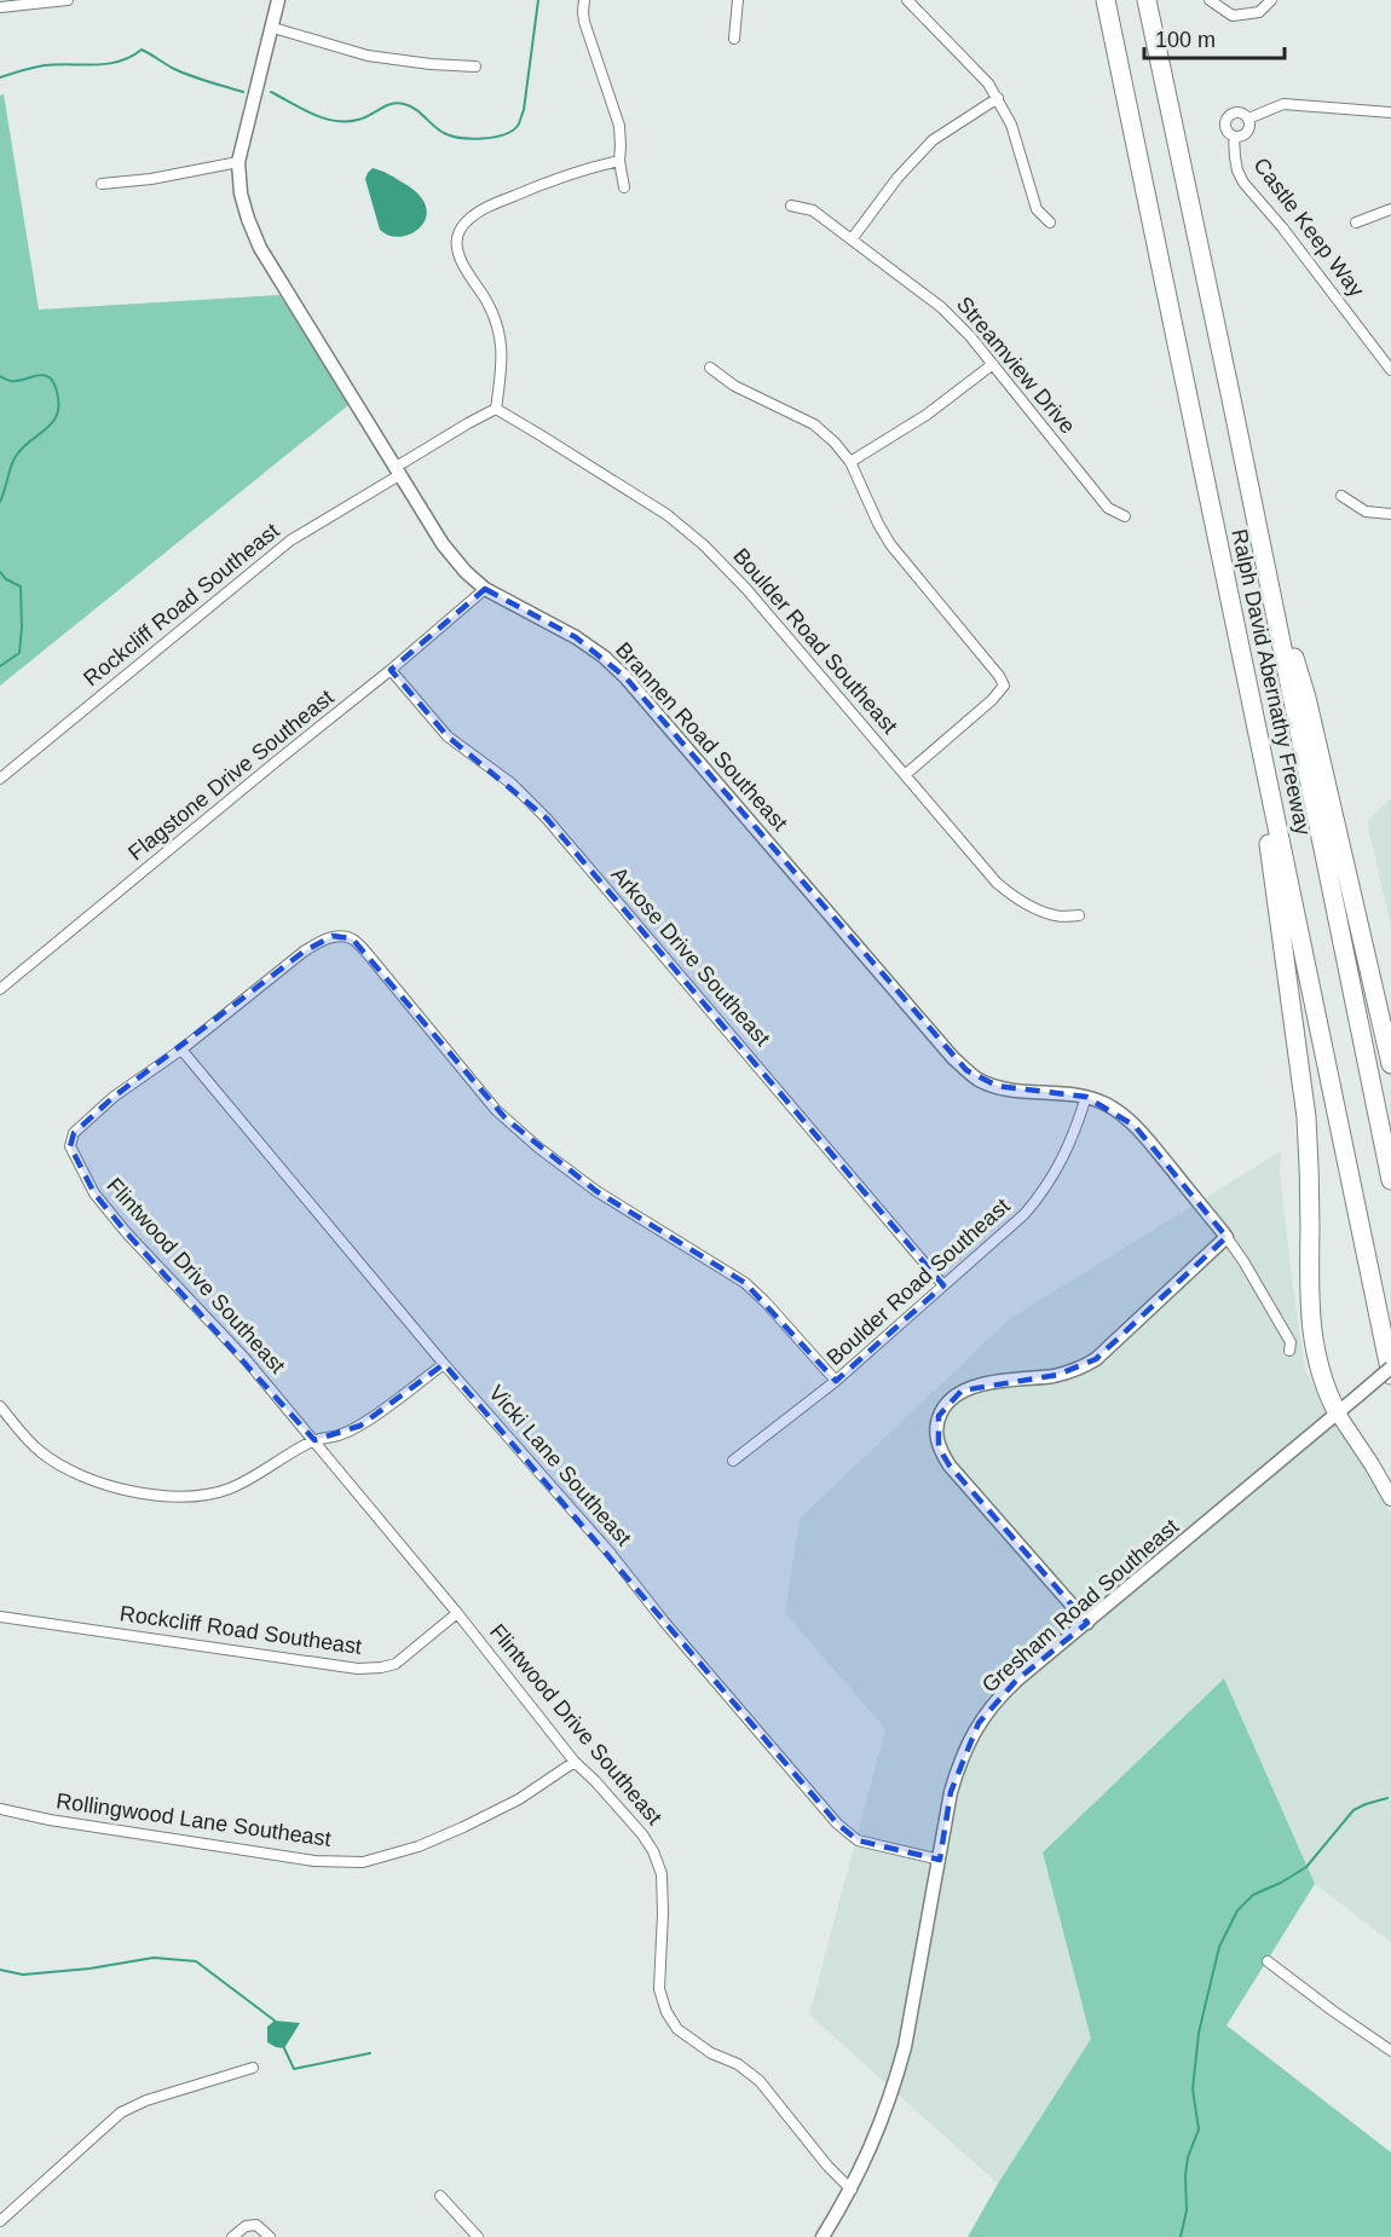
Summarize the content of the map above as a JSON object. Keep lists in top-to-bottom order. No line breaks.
{"streets":{"highway":["Ralph David Abernathy Freeway"],"street":["Castle Keep Way","Streamview Drive","Rockcliff Road Southeast","Boulder Road Southeast","Brannen Road Southeast","Flagstone Drive Southeast","Arkose Drive Southeast","Flintwood Drive Southeast","Vicki Lane Southeast","Gresham Road Southeast","Rollingwood Lane Southeast"]},"crossings":[["Rockcliff Road Southeast","Boulder Road Southeast"],["Rockcliff Road Southeast","Brannen Road Southeast"],["Rockcliff Road Southeast","Flintwood Drive Southeast"],["Boulder Road Southeast","Brannen Road Southeast"],["Boulder Road Southeast","Arkose Drive Southeast"],["Boulder Road Southeast","Flintwood Drive Southeast"],["Brannen Road Southeast","Flagstone Drive Southeast"],["Flagstone Drive Southeast","Arkose Drive Southeast"],["Flintwood Drive Southeast","Vicki Lane Southeast"],["Flintwood Drive Southeast","Gresham Road Southeast"],["Flintwood Drive Southeast","Rollingwood Lane Southeast"],["Vicki Lane Southeast","Gresham Road Southeast"]],"scale_bar":"100 m"}
